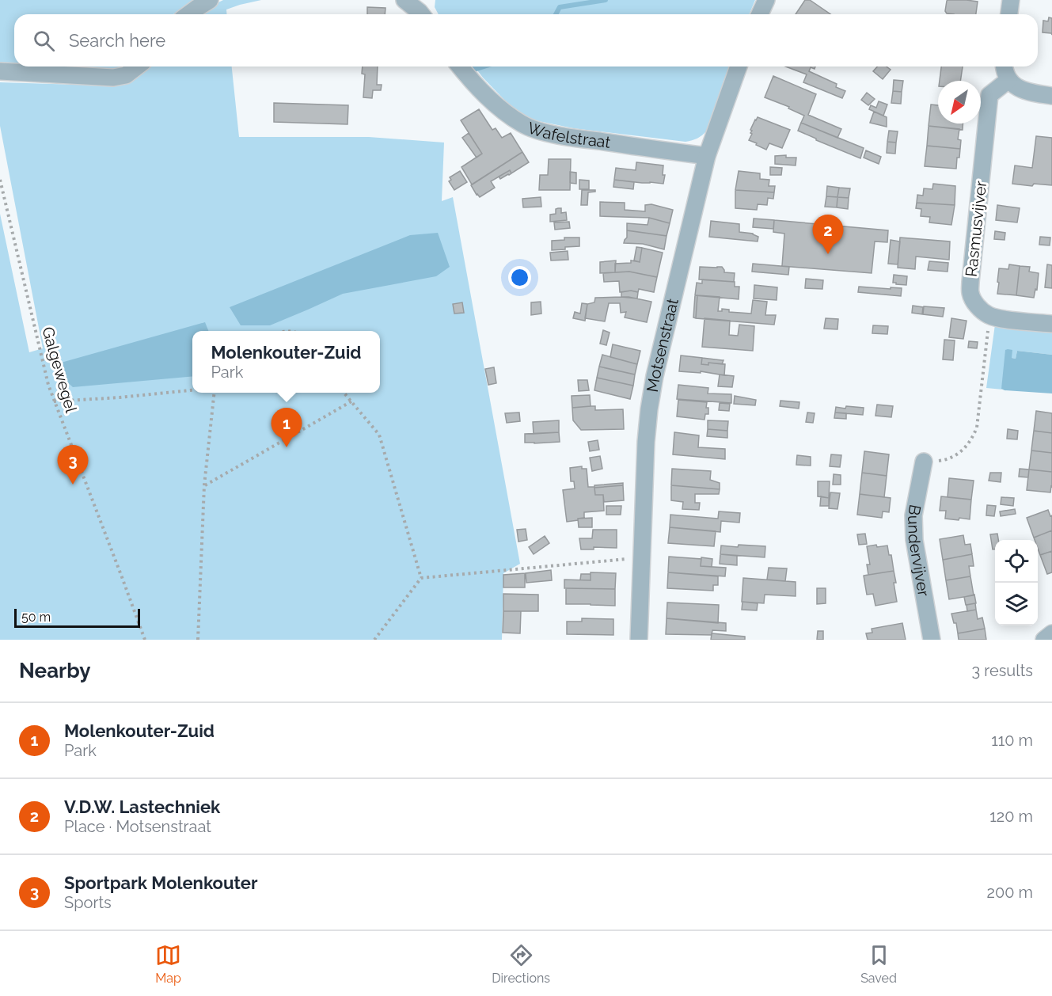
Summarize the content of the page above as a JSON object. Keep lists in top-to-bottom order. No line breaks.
{"streets":{"street":["Wafelstraat","Rasmusvijver","Motsenstraat","Bundervijver"],"path":["Galgewegel"]},"crossings":[["Wafelstraat","Motsenstraat"]],"scale_bar":"50 m","north":"bottom left","page":{"search":"Search here","pins":["2","1","3"],"popup":["Molenkouter-Zuid","Park"],"scale":"50 m","heading":["Nearby","3 results"],"list":[{"mark":"1","name":"Molenkouter-Zuid","note":"Park","value":"110 m"},{"mark":"2","name":"V.D.W. Lastechniek","note":"Place · Motsenstraat","value":"120 m"},{"mark":"3","name":"Sportpark Molenkouter","note":"Sports","value":"200 m"}],"nav":["Map","Directions","Saved"]}}
